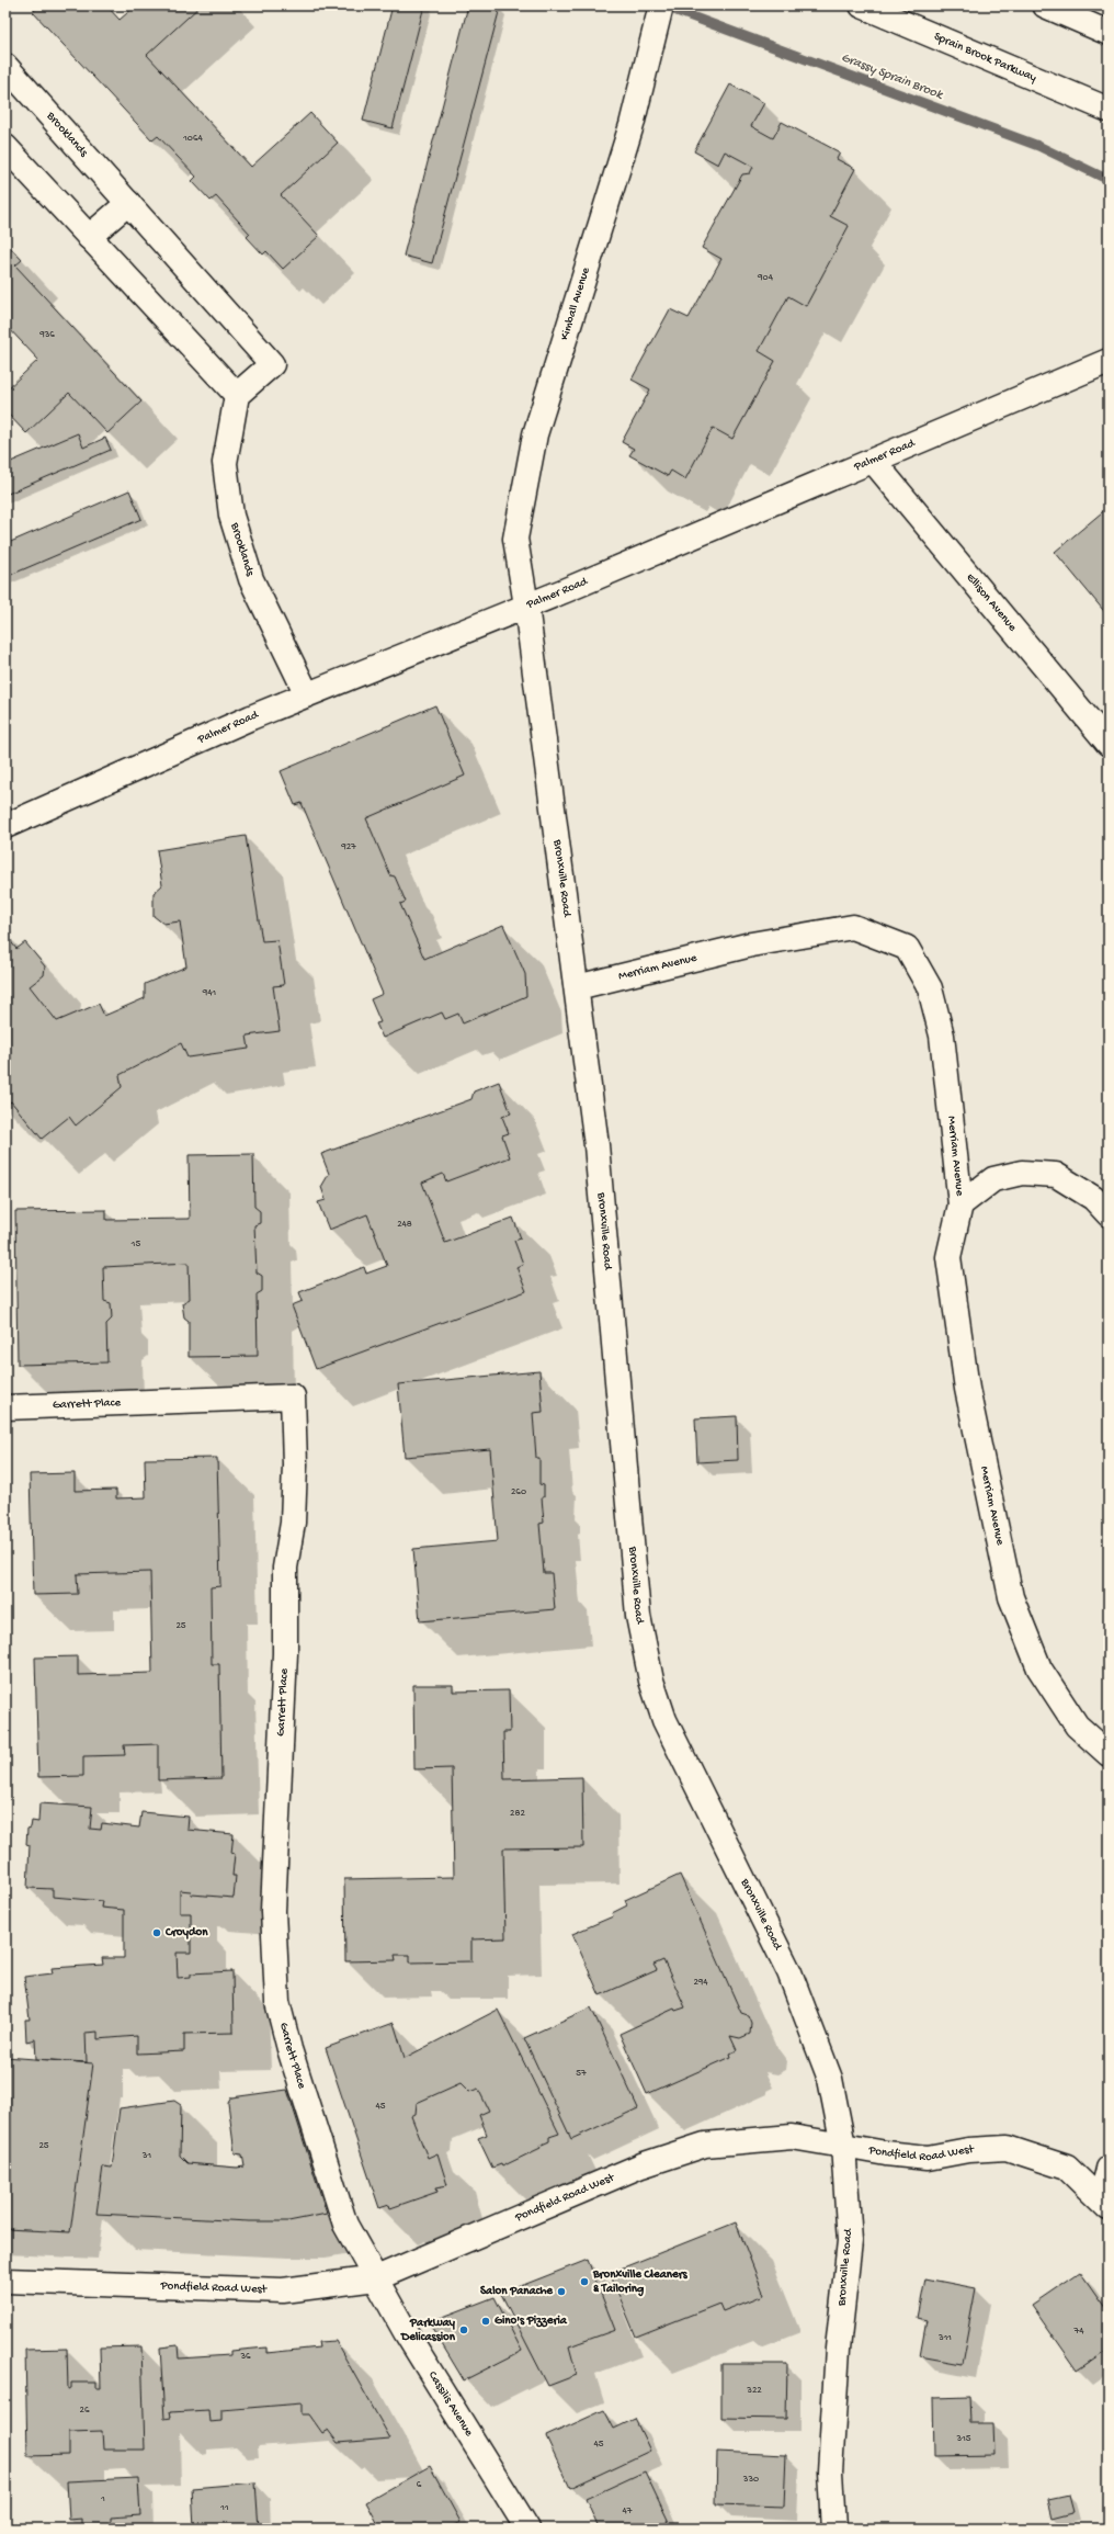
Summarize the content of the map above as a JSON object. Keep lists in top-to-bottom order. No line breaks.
{"streets":{"main road":["Sprain Brook Parkway","Brooklands","Kimball Avenue","Palmer Road","Ellison Avenue","Bronxville Road","Merriam Avenue","Garrett Place","Pondfield Road West","Cassilis Avenue"]},"crossings":[["Brooklands","Palmer Road"],["Kimball Avenue","Palmer Road"],["Kimball Avenue","Bronxville Road"],["Palmer Road","Ellison Avenue"],["Palmer Road","Bronxville Road"],["Bronxville Road","Merriam Avenue"],["Bronxville Road","Pondfield Road West"],["Garrett Place","Pondfield Road West"],["Garrett Place","Cassilis Avenue"],["Pondfield Road West","Cassilis Avenue"]],"water":["Grassy Sprain Brook"],"places":["Croydon","Bronxville Cleaners & Tailoring","Salon Panache","Gino's Pizzeria","Parkway Delicassion"],"house_numbers":["1064","904","936","927","941","248","15","260","25","282","294","57","45","25","31","74","311","36","322","26","315","45","330","6","1","11","47"]}
